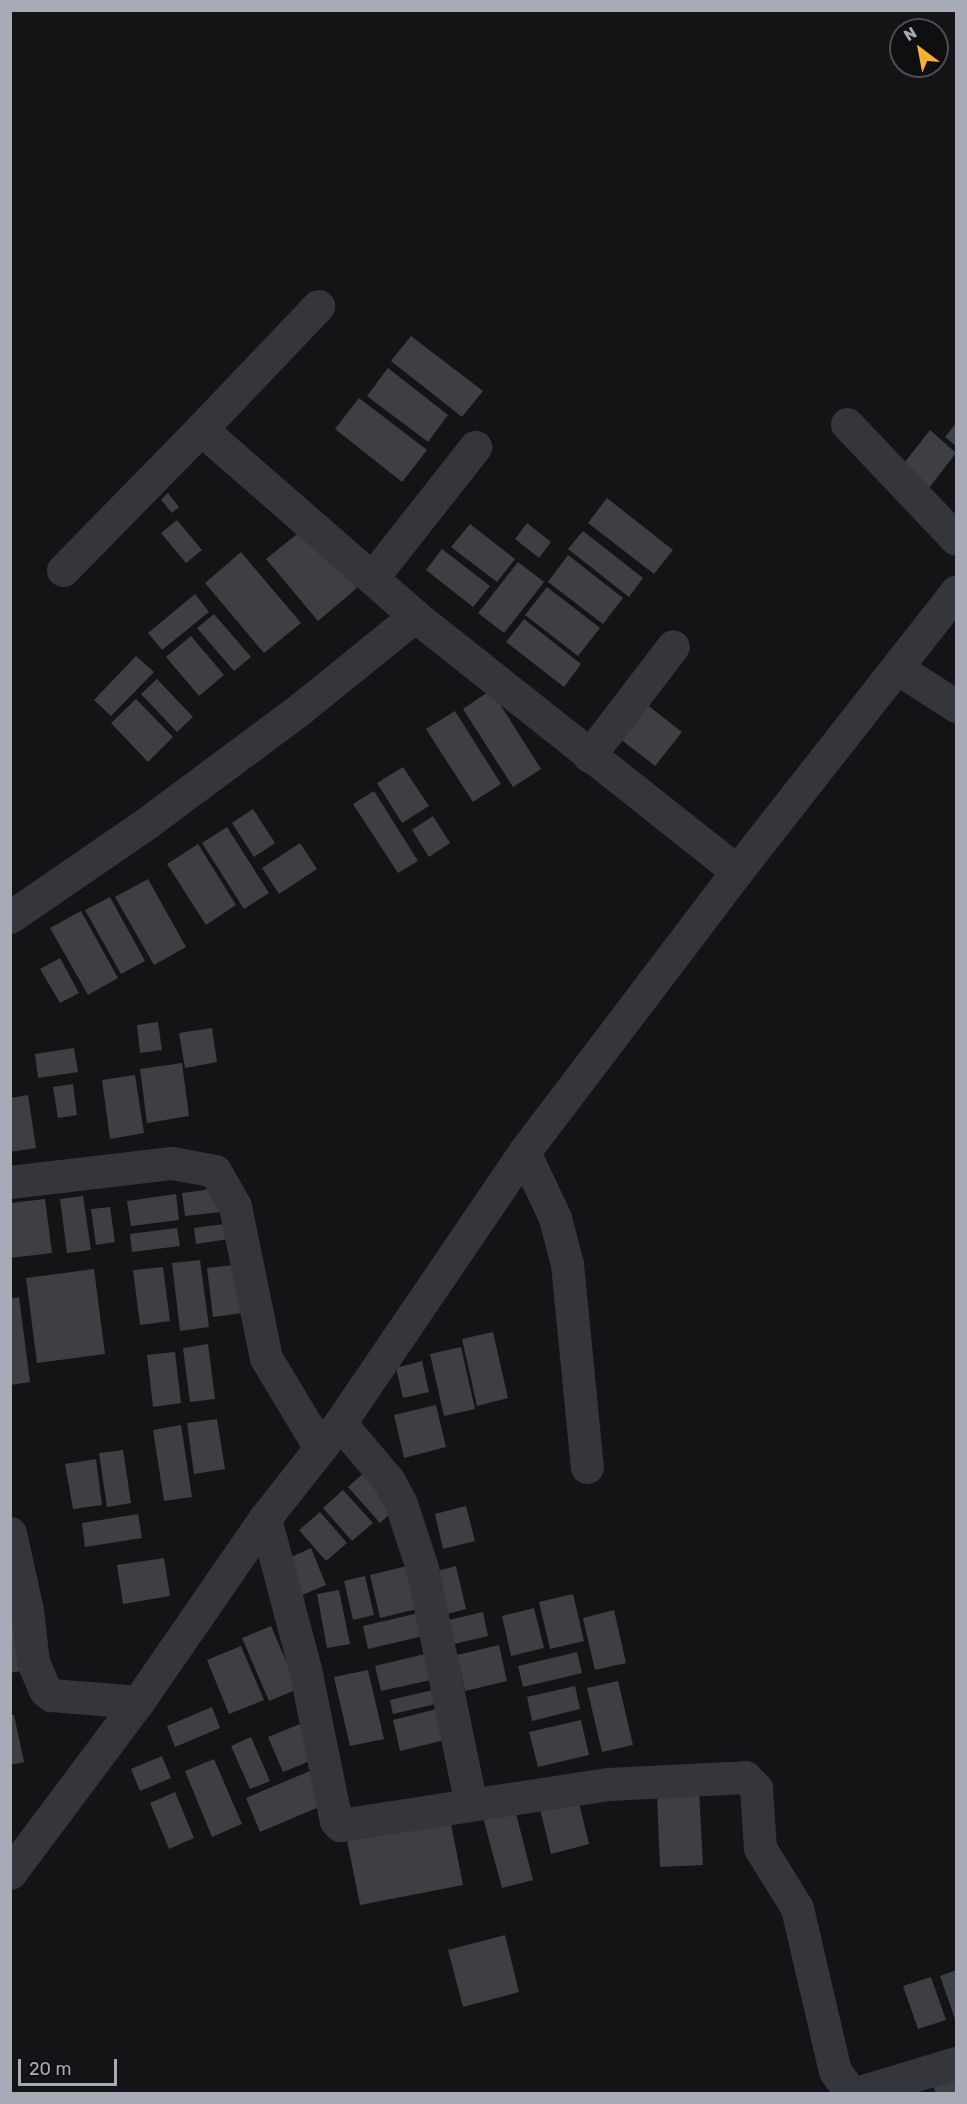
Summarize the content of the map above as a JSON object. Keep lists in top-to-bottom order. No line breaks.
{"scale_bar":"20 m","north":"top left"}
